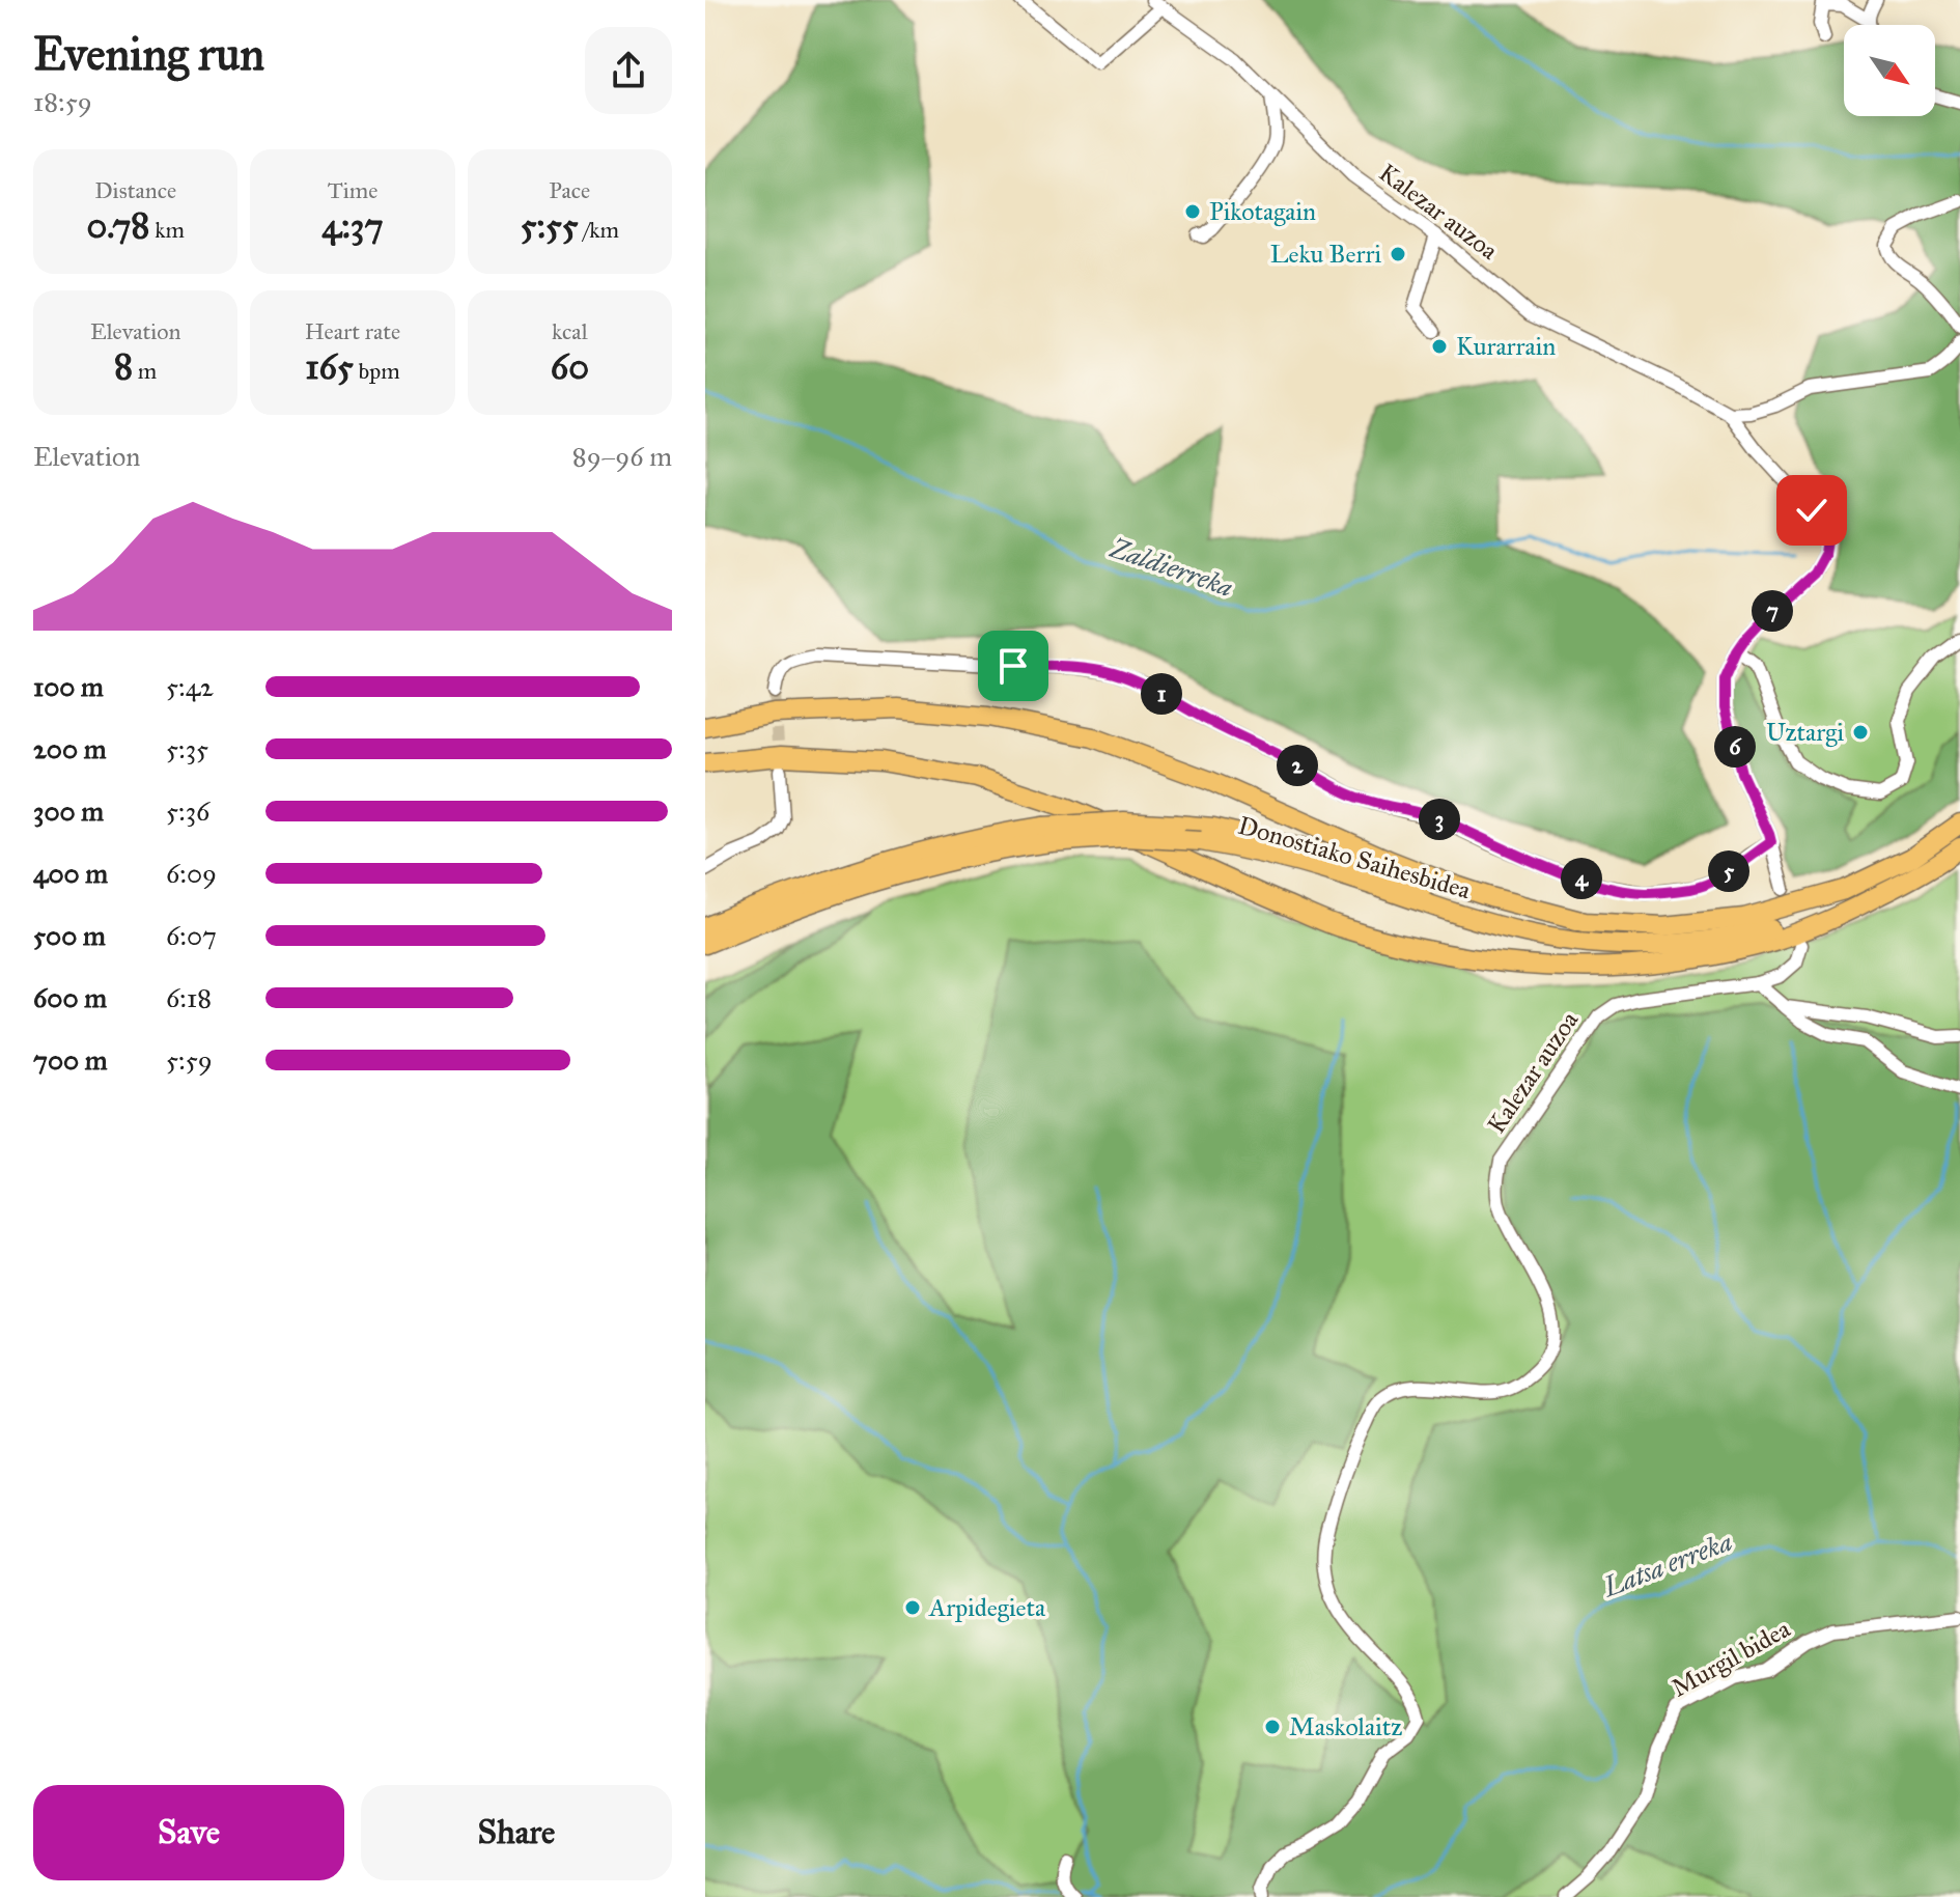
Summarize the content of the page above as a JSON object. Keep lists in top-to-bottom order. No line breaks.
{"streets":{"highway":["Donostiako Saihesbidea"],"street":["Kalezar auzoa","Murgil bidea"]},"water":["Zaldierreka","Latsa erreka"],"places":["Pikotagain","Leku Berri","Kurarrain","Uztargi","Arpidegieta","Maskolaitz"],"north":"bottom right","page":{"heading":["Evening run","18:59"],"stats":[["Distance","0.78 km"],["Time","4:37"],["Pace","5:55 /km"],["Elevation","8 m"],["Heart rate","165 bpm"],["kcal","60"]],"chart":["Elevation","89–96 m"],"pins":["7","1","6","2","3","5","4"],"list":[{"name":"100 m","note":"5:42"},{"name":"200 m","note":"5:35"},{"name":"300 m","note":"5:36"},{"name":"400 m","note":"6:09"},{"name":"500 m","note":"6:07"},{"name":"600 m","note":"6:18"},{"name":"700 m","note":"5:59"}],"buttons":["Save","Share"]}}
